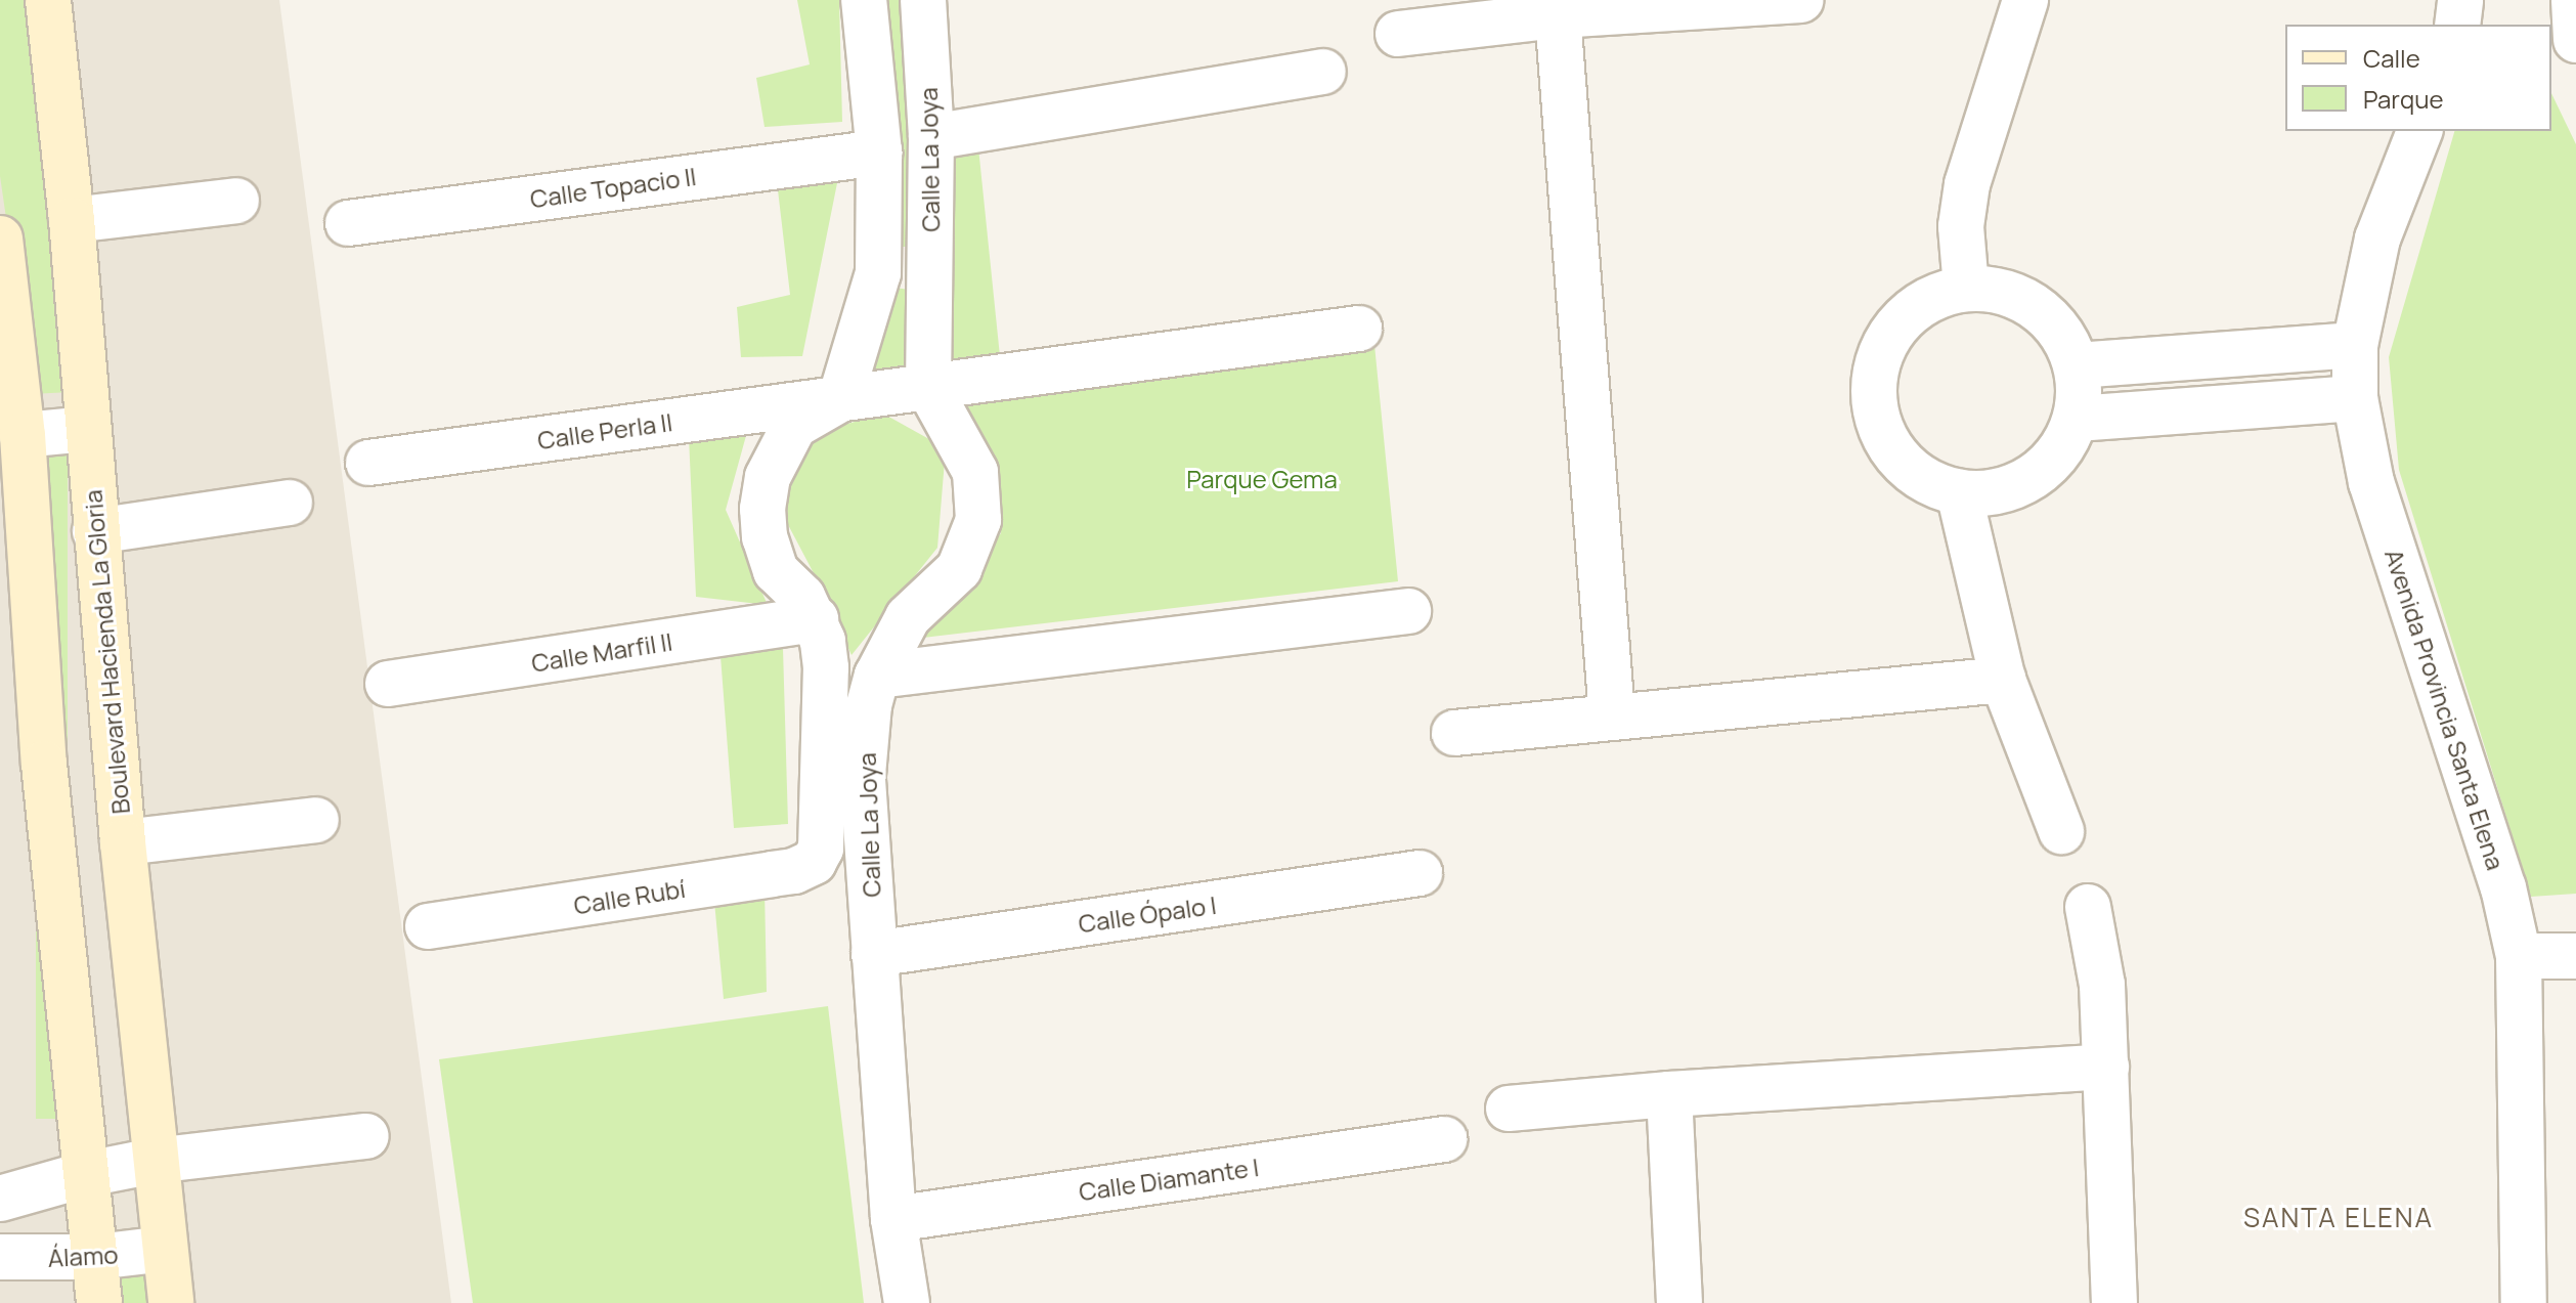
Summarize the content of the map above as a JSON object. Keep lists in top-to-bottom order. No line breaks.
{"streets":{"street":["Calle La Joya","Calle Topacio II","Calle Perla II","Boulevard Hacienda La Gloria","Calle Marfil II","Avenida Provincia Santa Elena","Calle Rubí","Calle Ópalo I","Calle Diamante I","Álamo"]},"crossings":[["Calle La Joya","Calle Topacio II"],["Calle La Joya","Calle Perla II"],["Calle La Joya","Calle Marfil II"],["Calle La Joya","Calle Rubí"],["Calle La Joya","Calle Ópalo I"],["Calle La Joya","Calle Diamante I"],["Boulevard Hacienda La Gloria","Álamo"]],"districts":["SANTA ELENA"],"parks":["Parque Gema"],"legend":["Calle","Parque"]}
